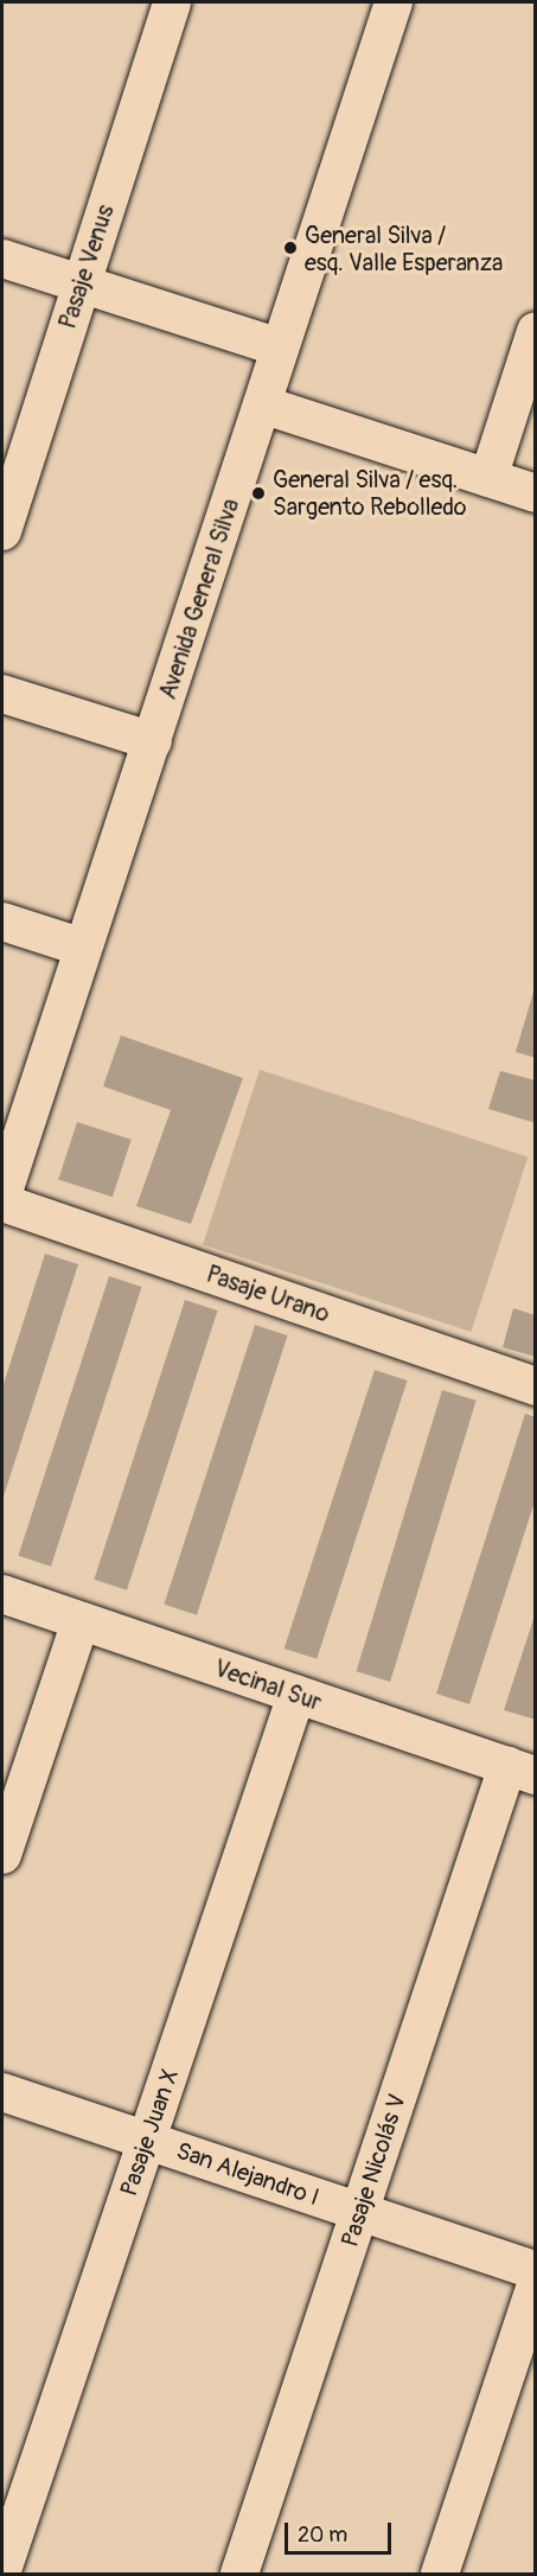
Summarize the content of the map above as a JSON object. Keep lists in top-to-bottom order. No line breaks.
{"streets":{"street":["Pasaje Venus","Avenida General Silva","Pasaje Urano","Vecinal Sur","Pasaje Juan X","Pasaje Nicolás V","San Alejandro I"]},"crossings":[["Vecinal Sur","Pasaje Juan X"],["Vecinal Sur","Pasaje Nicolás V"],["Pasaje Juan X","San Alejandro I"],["Pasaje Nicolás V","San Alejandro I"]],"places":["General Silva / esq. Valle Esperanza","General Silva / esq. Sargento Rebolledo"],"scale_bar":"20 m"}
